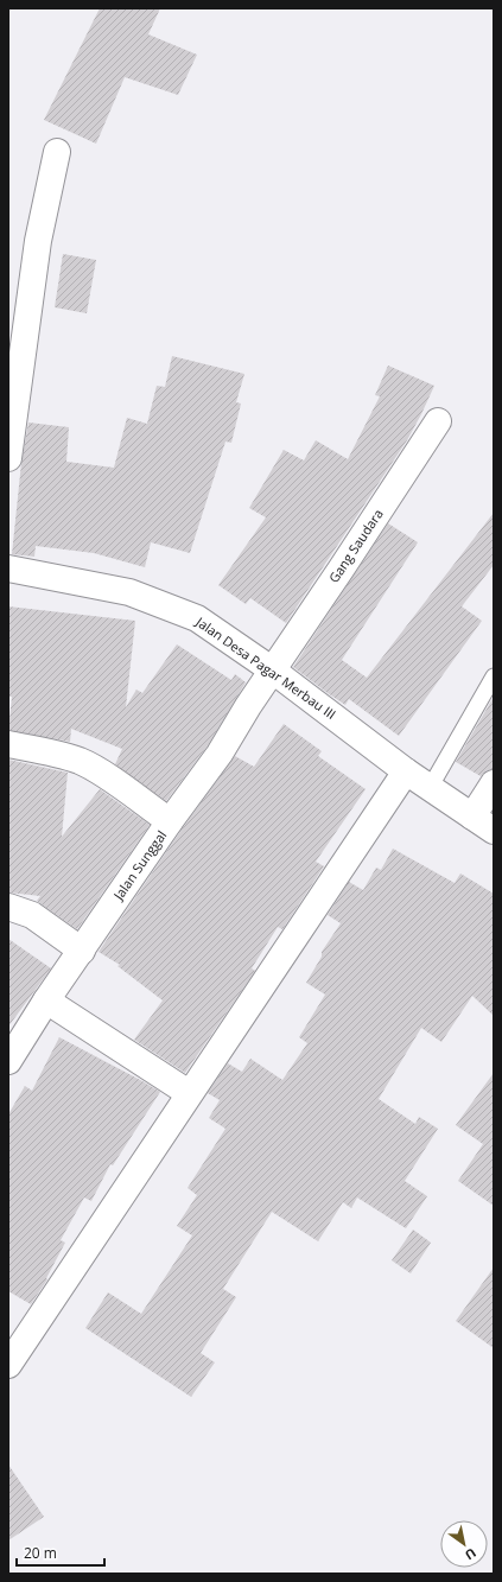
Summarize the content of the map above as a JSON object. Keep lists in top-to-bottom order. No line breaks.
{"streets":{"street":["Gang Saudara","Jalan Desa Pagar Merbau III","Jalan Sunggal"]},"crossings":[["Gang Saudara","Jalan Desa Pagar Merbau III"],["Gang Saudara","Jalan Sunggal"],["Jalan Desa Pagar Merbau III","Jalan Sunggal"]],"scale_bar":"20 m","north":"bottom right"}
